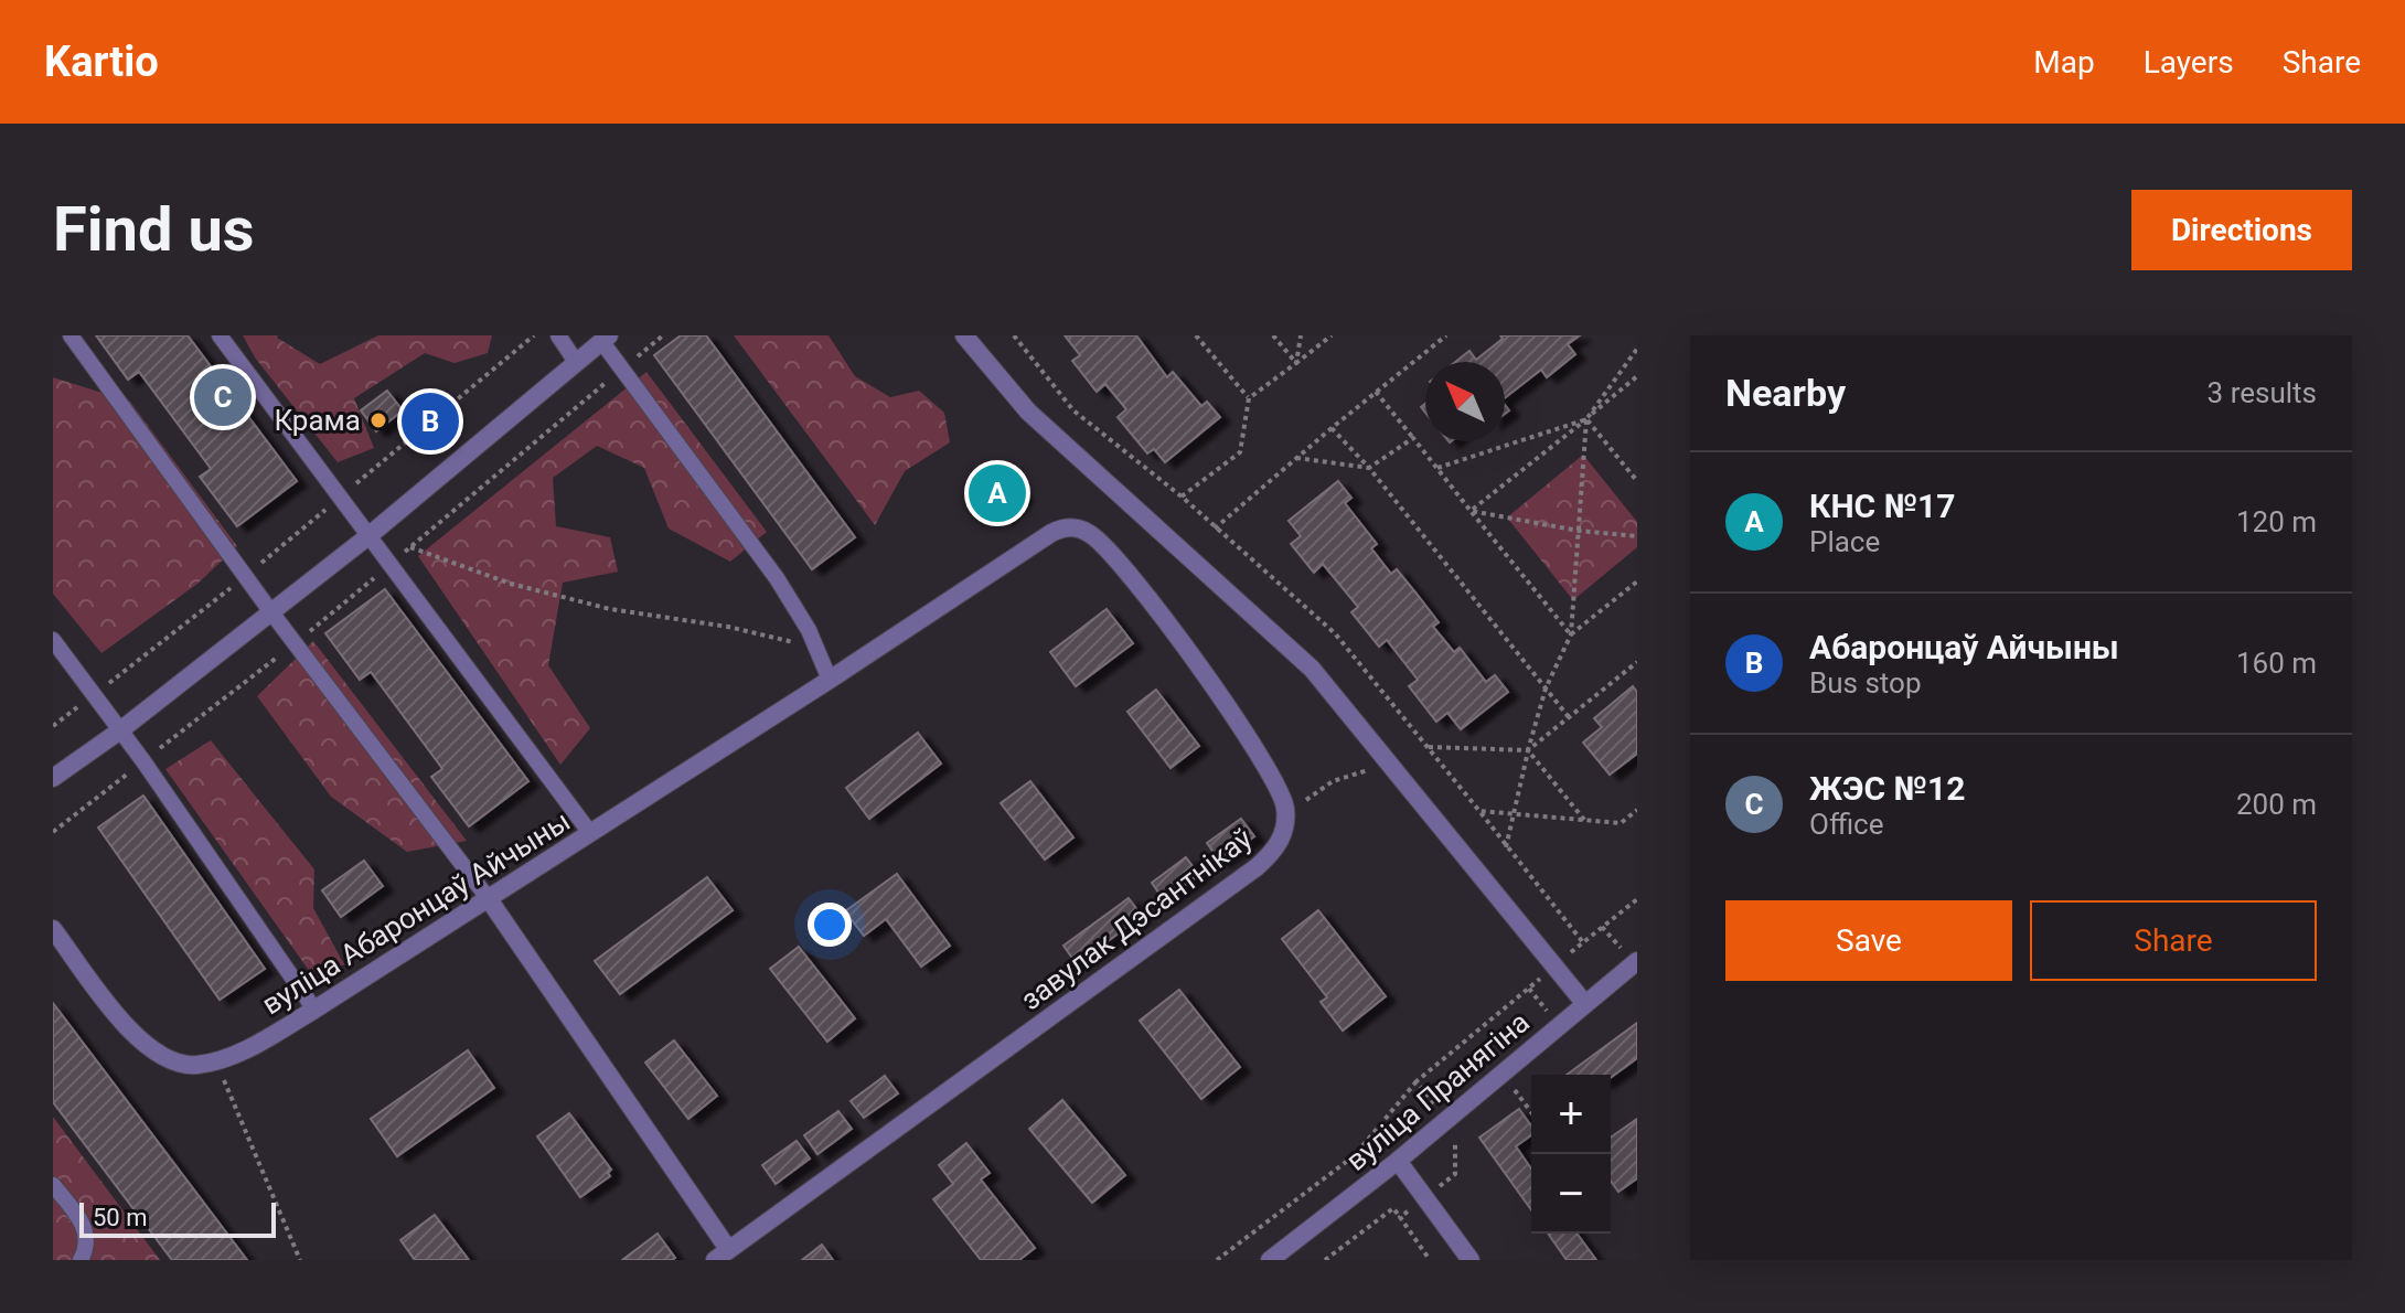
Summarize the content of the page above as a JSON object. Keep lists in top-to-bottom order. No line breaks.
{"streets":{"street":["вуліца Абаронцаў Айчыны","завулак Дэсантнікаў","вуліца Пранягіна"]},"crossings":[["вуліца Абаронцаў Айчыны","завулак Дэсантнікаў"]],"places":["Крама"],"scale_bar":"50 m","north":"top left","page":{"header":"Kartio","nav":["Map","Layers","Share"],"buttons":["Directions",["Save","Share"]],"title":"Find us","heading":["Nearby","3 results"],"pins":["C","B","A"],"list":[{"mark":"A","name":"КНС №17","note":"Place","value":"120 m"},{"mark":"B","name":"Абаронцаў Айчыны","note":"Bus stop","value":"160 m"},{"mark":"C","name":"ЖЭС №12","note":"Office","value":"200 m"}],"map_buttons":["+","−"],"scale":"50 m"}}
